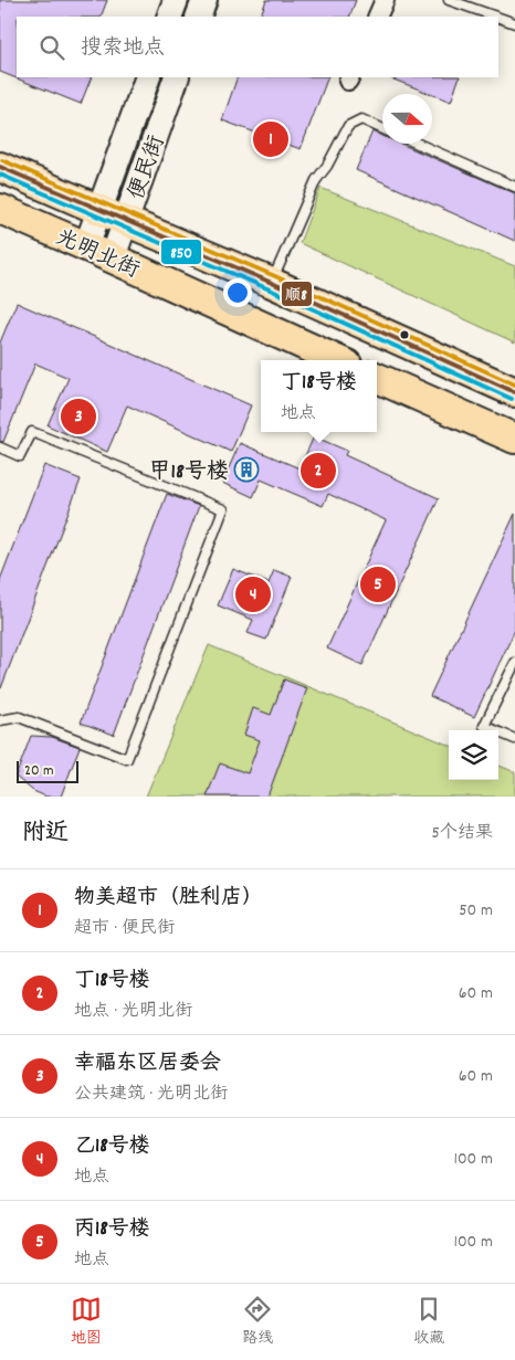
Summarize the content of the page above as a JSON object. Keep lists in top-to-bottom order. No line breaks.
{"streets":{"main road":["光明北街"],"street":["便民街"]},"crossings":[["便民街","光明北街"]],"places":{"building":["甲18号楼"]},"lines":["transit line 顺8","transit line 850"],"scale_bar":"20 m","north":"right","page":{"search":"搜索地点","pins":["1","3","2","5","4"],"popup":["丁18号楼","地点"],"scale":"20 m","heading":["附近","5个结果"],"list":[{"mark":"1","name":"物美超市（胜利店）","note":"超市 · 便民街","value":"50 m"},{"mark":"2","name":"丁18号楼","note":"地点 · 光明北街","value":"60 m"},{"mark":"3","name":"幸福东区居委会","note":"公共建筑 · 光明北街","value":"60 m"},{"mark":"4","name":"乙18号楼","note":"地点","value":"100 m"},{"mark":"5","name":"丙18号楼","note":"地点","value":"100 m"}],"nav":["地图","路线","收藏"]}}
